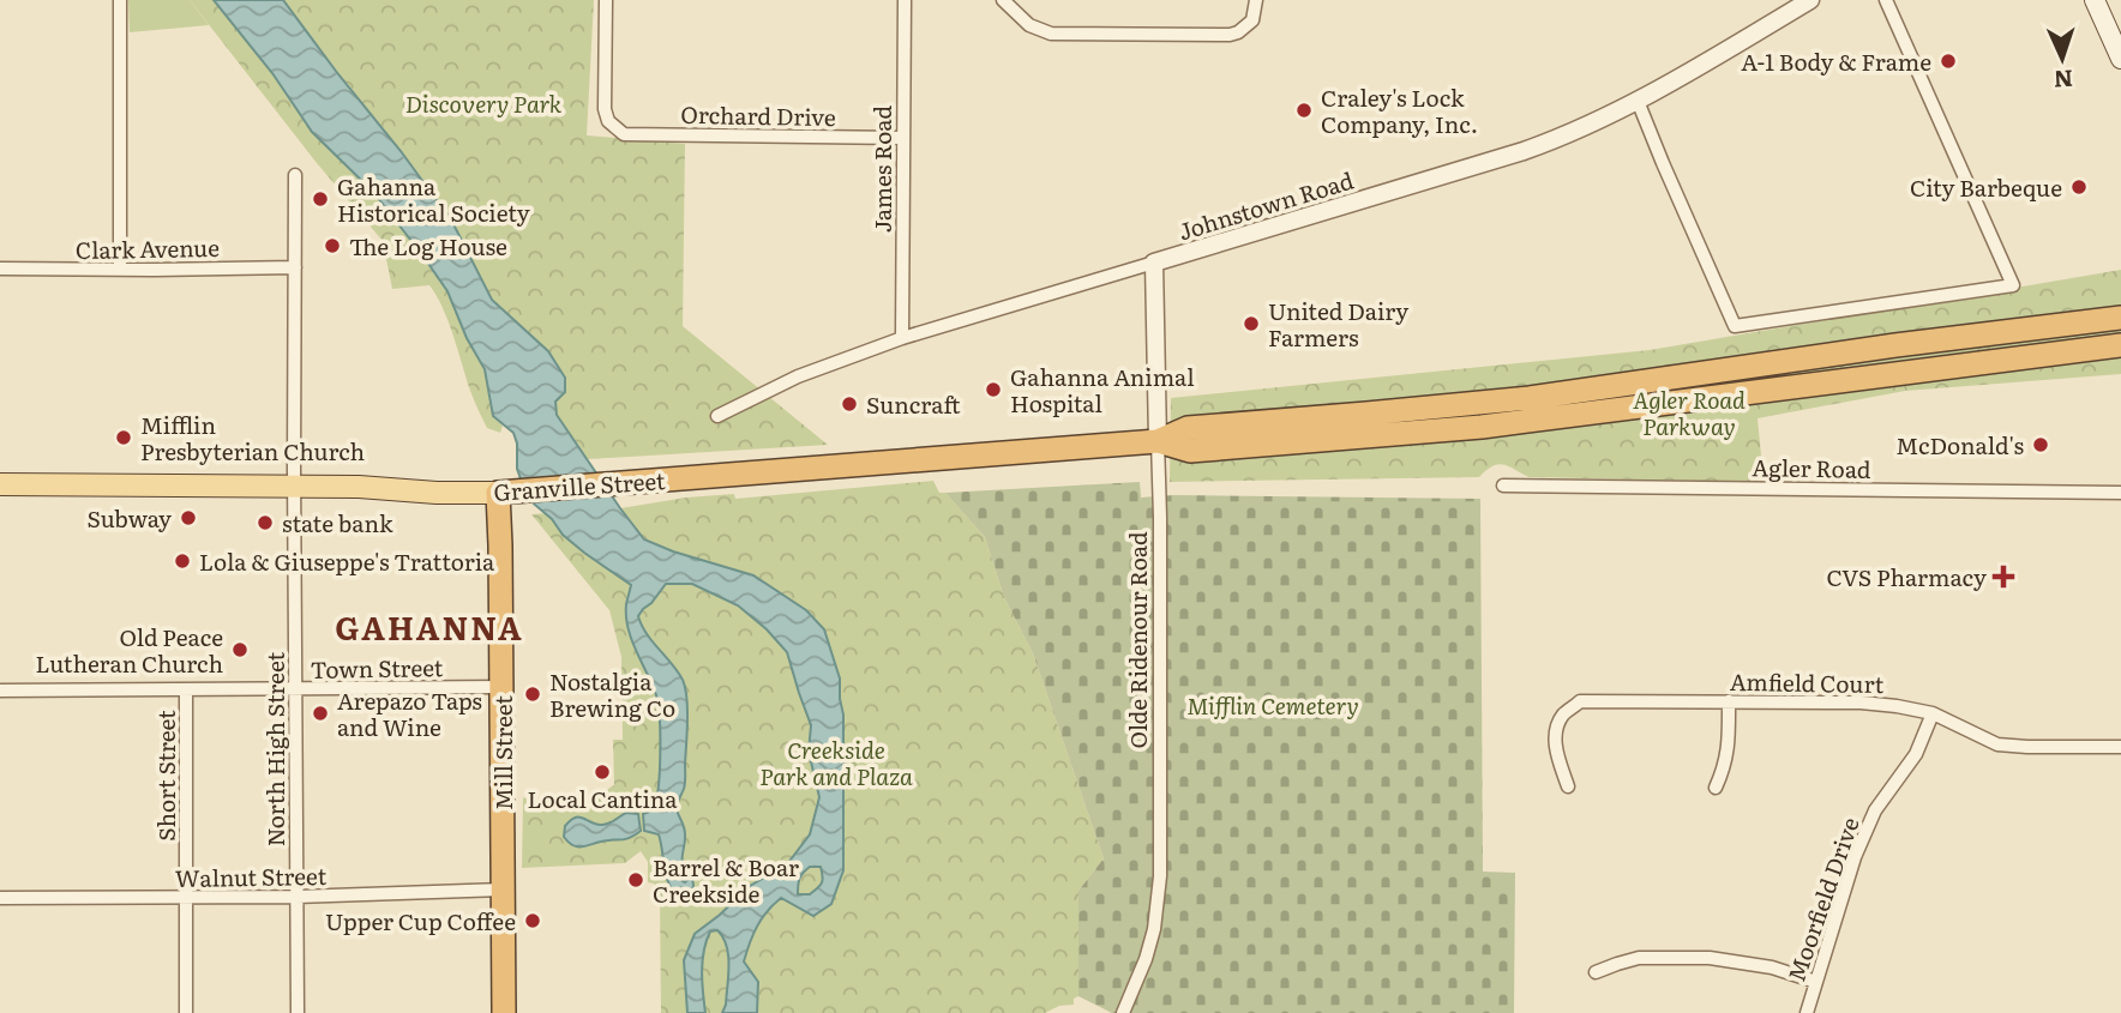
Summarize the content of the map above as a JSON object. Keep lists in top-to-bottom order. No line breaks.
{"streets":{"highway":["Granville Street","Mill Street"],"street":["Orchard Drive","James Road","Johnstown Road","Clark Avenue","Agler Road","Olde Ridenour Road","Town Street","Amfield Court","North High Street","Short Street","Walnut Street","Moorfield Drive"]},"crossings":[["Orchard Drive","James Road"],["James Road","Johnstown Road"],["Johnstown Road","Olde Ridenour Road"],["Clark Avenue","North High Street"],["Granville Street","Olde Ridenour Road"],["Granville Street","North High Street"],["Granville Street","Mill Street"],["Town Street","North High Street"],["Town Street","Mill Street"],["Town Street","Short Street"],["Amfield Court","Moorfield Drive"],["North High Street","Walnut Street"],["Mill Street","Walnut Street"],["Short Street","Walnut Street"]],"districts":["GAHANNA"],"parks":["Discovery Park","Agler Road Parkway","Mifflin Cemetery","Creekside Park and Plaza"],"places":{"other":["A-1 Body & Frame","Craley's Lock Company, Inc.","City Barbeque","Gahanna Historical Society","The Log House","United Dairy Farmers","Gahanna Animal Hospital","Suncraft","Mifflin Presbyterian Church","McDonald's","Subway","state bank","Lola & Giuseppe's Trattoria","Old Peace Lutheran Church","Nostalgia Brewing Co","Arepazo Taps and Wine","Local Cantina","Barrel & Boar Creekside","Upper Cup Coffee"],"health":["CVS Pharmacy"]},"north":"bottom"}
